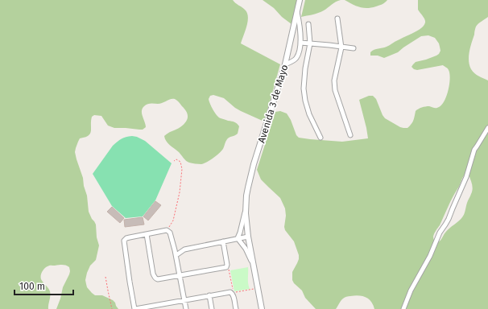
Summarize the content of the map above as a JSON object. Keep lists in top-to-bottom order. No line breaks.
{"streets":{"street":["Avenida 3 de Mayo"]},"scale_bar":"100 m"}
